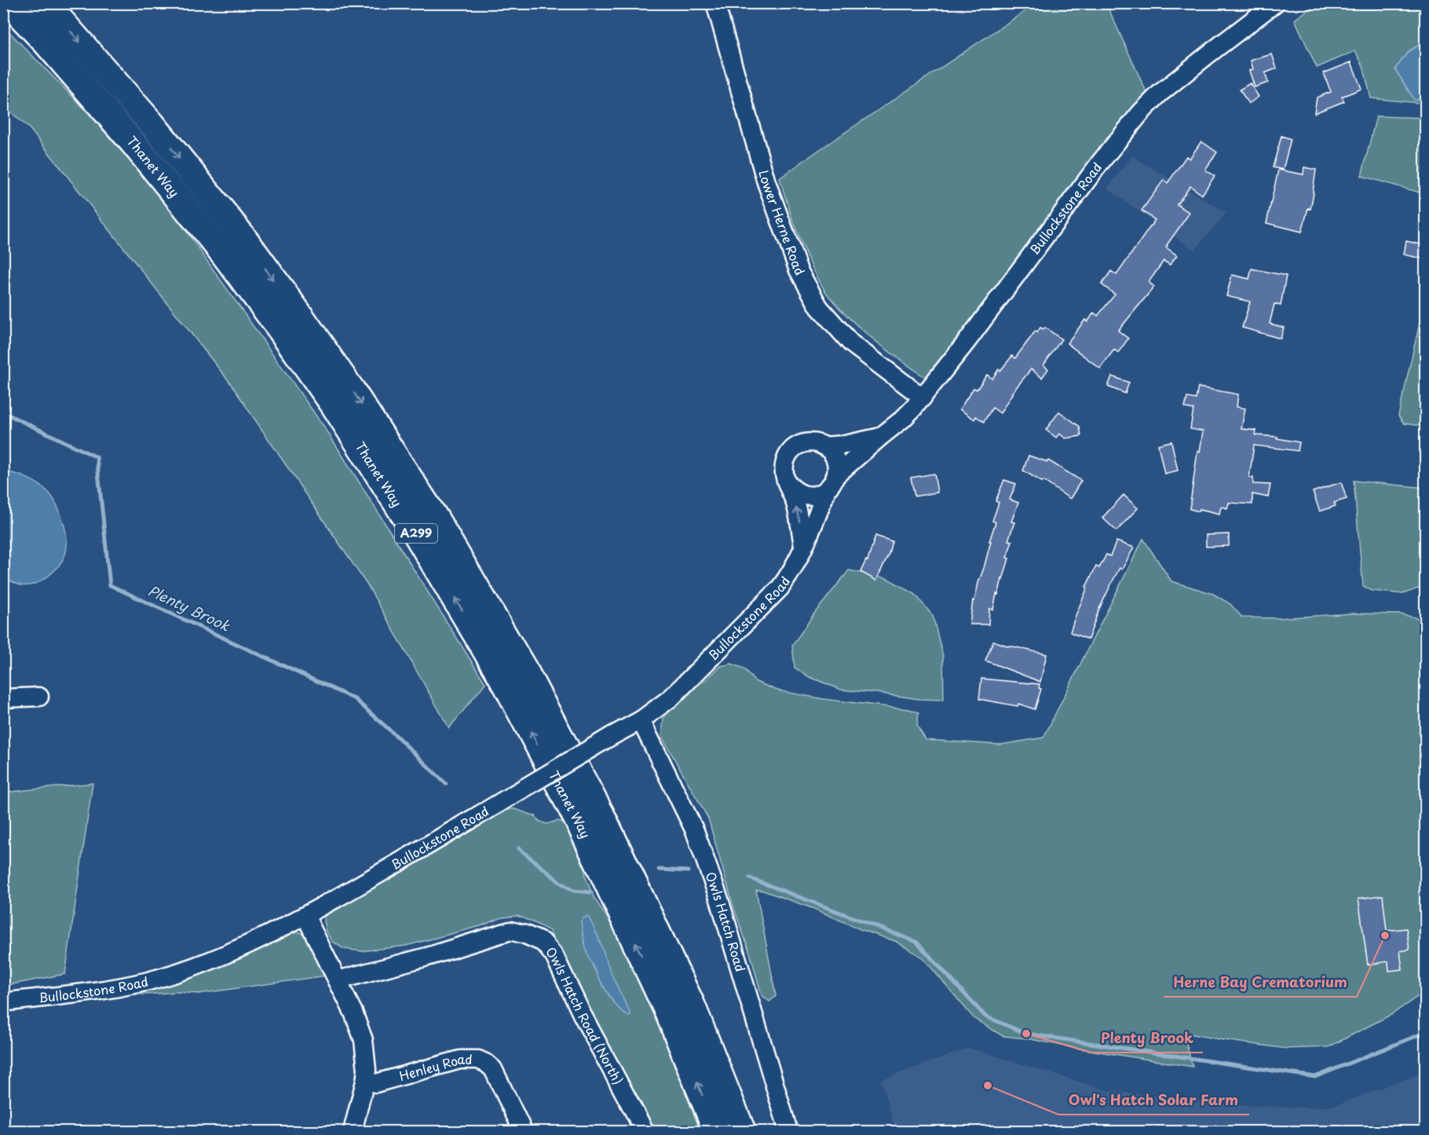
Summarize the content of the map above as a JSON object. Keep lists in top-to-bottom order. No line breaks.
{"streets":{"highway":["Thanet Way","A299"],"street":["Bullockstone Road","Lower Herne Road","Owls Hatch Road","Owls Hatch Road (North)","Henley Road"]},"crossings":[["Bullockstone Road","Lower Herne Road"],["Bullockstone Road","Owls Hatch Road"]],"water":["Plenty Brook"],"places":["Herne Bay Crematorium","Plenty Brook","Owl's Hatch Solar Farm"]}
